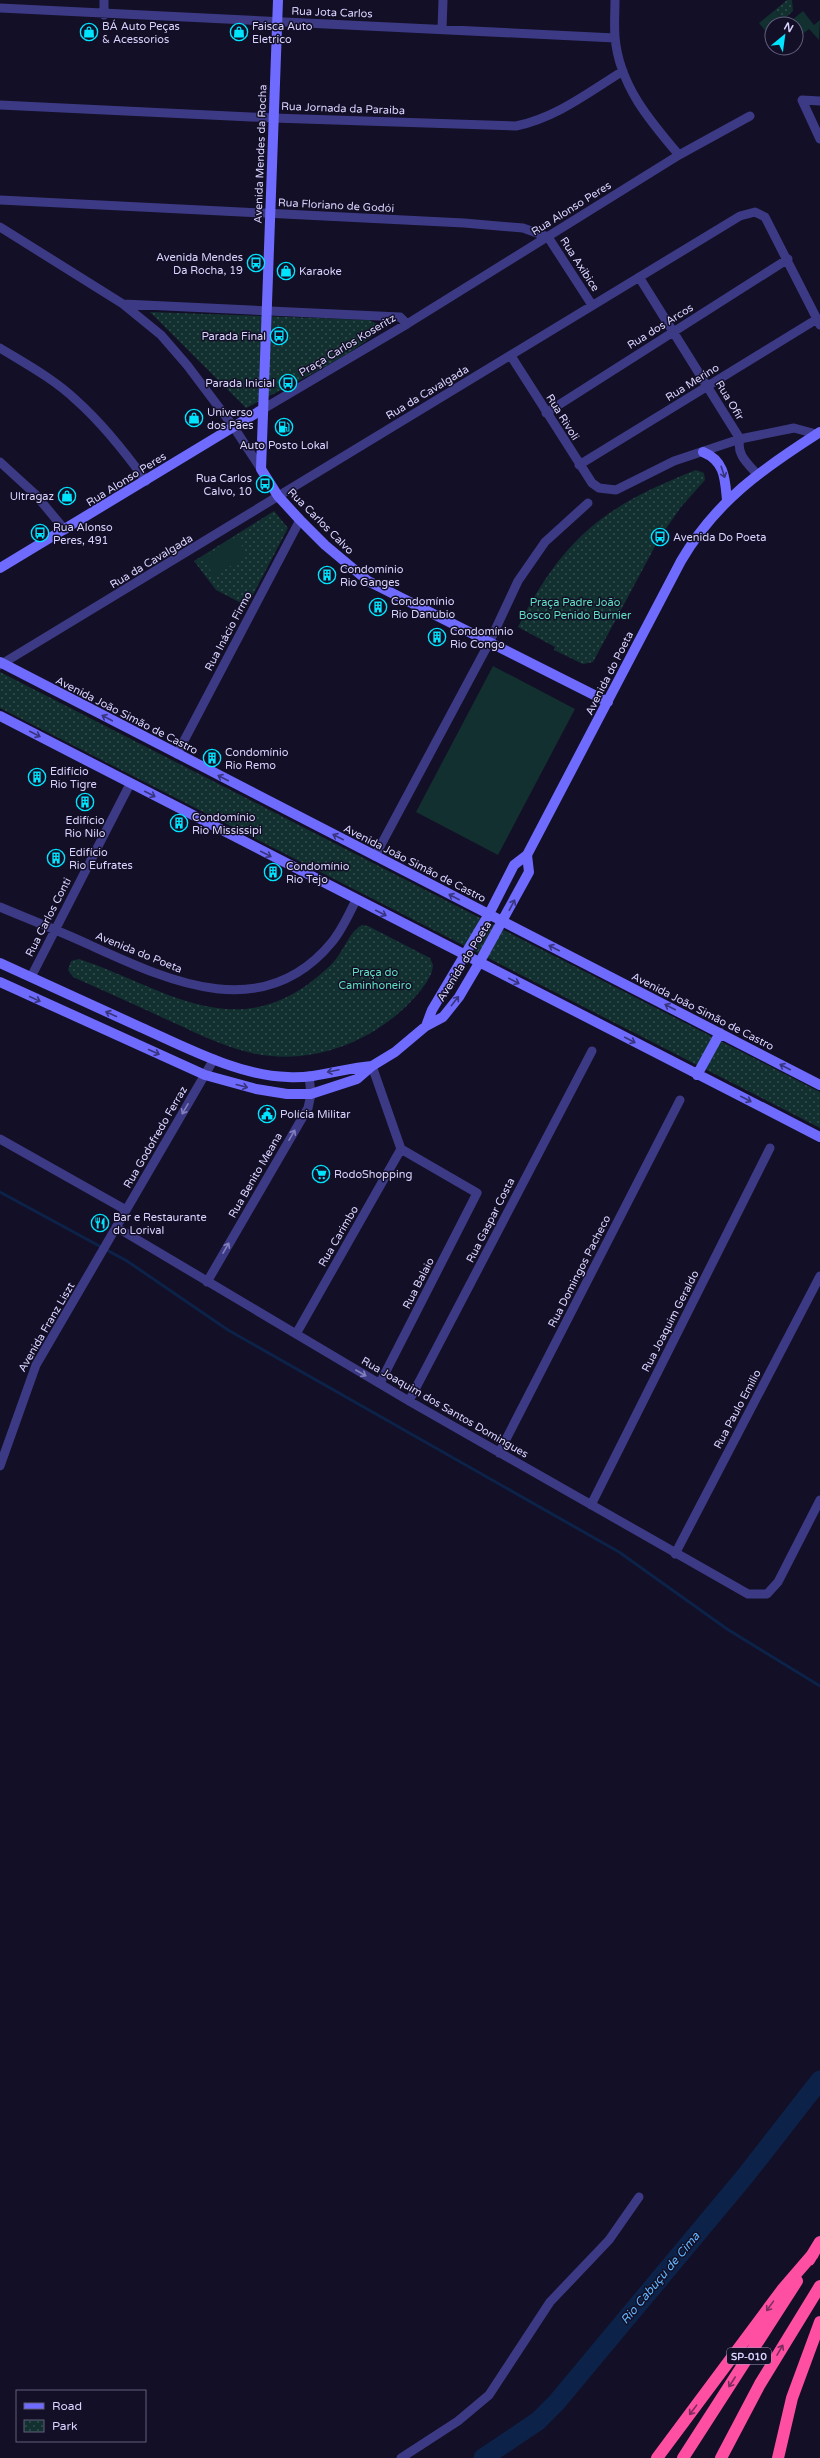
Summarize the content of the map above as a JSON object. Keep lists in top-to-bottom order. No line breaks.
{"streets":{"highway":["SP-010"],"main road":["Avenida Mendes da Rocha","Rua Alonso Peres","Rua Carlos Calvo","Avenida do Poeta","Avenida João Simão de Castro"],"street":["Rua Jota Carlos","Rua Jornada da Paraiba","Rua Floriano de Godói","Rua Axibice","Rua dos Arcos","Praça Carlos Koseritz","Rua Merino","Rua da Cavalgada","Rua Ofir","Rua Rivoli","Rua Inácio Firmo","Rua Carlos Conti","Rua Godofredo Ferraz","Rua Benito Meana","Rua Gaspar Costa","Rua Carimbo","Rua Domingos Pacheco","Rua Balaio","Rua Joaquim Geraldo","Avenida Franz Liszt","Rua Joaquim dos Santos Domingues","Rua Paulo Emilio"]},"crossings":[["Rua Jota Carlos","Avenida Mendes da Rocha"],["Rua Jornada da Paraiba","Avenida Mendes da Rocha"],["Avenida Mendes da Rocha","Rua Floriano de Godói"],["Avenida Mendes da Rocha","Praça Carlos Koseritz"],["Rua Floriano de Godói","Rua Alonso Peres"],["Rua Floriano de Godói","Rua Axibice"],["Rua Alonso Peres","Rua Axibice"],["Rua Alonso Peres","Praça Carlos Koseritz"],["Rua Alonso Peres","Rua Carlos Calvo"],["Rua Axibice","Rua da Cavalgada"],["Rua dos Arcos","Rua da Cavalgada"],["Rua dos Arcos","Rua Ofir"],["Rua dos Arcos","Rua Rivoli"],["Praça Carlos Koseritz","Rua Carlos Calvo"],["Rua Merino","Rua da Cavalgada"],["Rua Merino","Rua Ofir"],["Rua Merino","Rua Rivoli"],["Rua da Cavalgada","Rua Ofir"],["Rua da Cavalgada","Rua Rivoli"],["Rua da Cavalgada","Rua Carlos Calvo"],["Rua da Cavalgada","Avenida João Simão de Castro"],["Rua Ofir","Avenida do Poeta"],["Rua Rivoli","Avenida do Poeta"],["Rua Carlos Calvo","Rua Inácio Firmo"],["Rua Carlos Calvo","Avenida do Poeta"],["Rua Inácio Firmo","Avenida João Simão de Castro"],["Avenida do Poeta","Avenida João Simão de Castro"],["Avenida do Poeta","Rua Carlos Conti"],["Avenida do Poeta","Rua Godofredo Ferraz"],["Avenida do Poeta","Rua Benito Meana"],["Rua Godofredo Ferraz","Avenida Franz Liszt"],["Rua Godofredo Ferraz","Rua Joaquim dos Santos Domingues"],["Rua Benito Meana","Rua Joaquim dos Santos Domingues"],["Rua Gaspar Costa","Rua Joaquim dos Santos Domingues"],["Rua Carimbo","Rua Balaio"],["Rua Carimbo","Rua Joaquim dos Santos Domingues"],["Rua Domingos Pacheco","Rua Joaquim dos Santos Domingues"],["Rua Balaio","Rua Joaquim dos Santos Domingues"],["Rua Joaquim Geraldo","Rua Joaquim dos Santos Domingues"],["Avenida Franz Liszt","Rua Joaquim dos Santos Domingues"],["Rua Joaquim dos Santos Domingues","Rua Paulo Emilio"]],"one_way":["Rua Godofredo Ferraz","Rua Benito Meana"],"water":["Rio Cabuçu de Cima"],"parks":["Praça Padre João Bosco Penido Burnier","Praça do Caminhoneiro"],"places":{"shop":["BÁ Auto Peças & Acessorios","Faisca Auto Eletrico","Karaoke","Universo dos Pães","Ultragaz"],"bus stop":["Avenida Mendes Da Rocha, 19","Parada Final","Parada Inicial","Rua Carlos Calvo, 10","Rua Alonso Peres, 491","Avenida Do Poeta"],"fuel station":["Auto Posto Lokal"],"building":["Condomínio Rio Ganges","Condomínio Rio Danubio","Condomínio Rio Congo","Condomínio Rio Remo","Edifício Rio Tigre","Edifício Rio Nilo","Condomínio Rio Mississipi","Edifício Rio Eufrates","Condomínio Rio Tejo"],"public building":["Polícia Militar"],"supermarket":["RodoShopping"],"restaurant":["Bar e Restaurante do Lorival"]},"legend":["Road","Park"],"north":"top right"}
